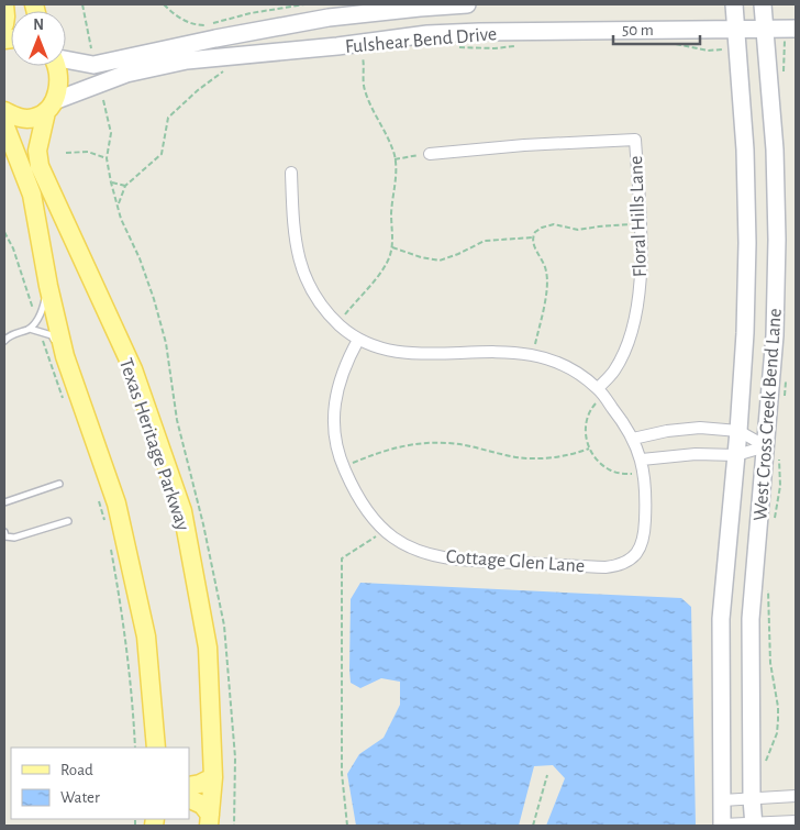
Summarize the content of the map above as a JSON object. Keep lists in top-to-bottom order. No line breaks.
{"streets":{"main road":["Fulshear Bend Drive","West Cross Creek Bend Lane","Texas Heritage Parkway"],"street":["Floral Hills Lane","Cottage Glen Lane"]},"crossings":[["Fulshear Bend Drive","West Cross Creek Bend Lane"],["Fulshear Bend Drive","Texas Heritage Parkway"]],"legend":["Road","Water"],"scale_bar":"50 m","north":"top"}
